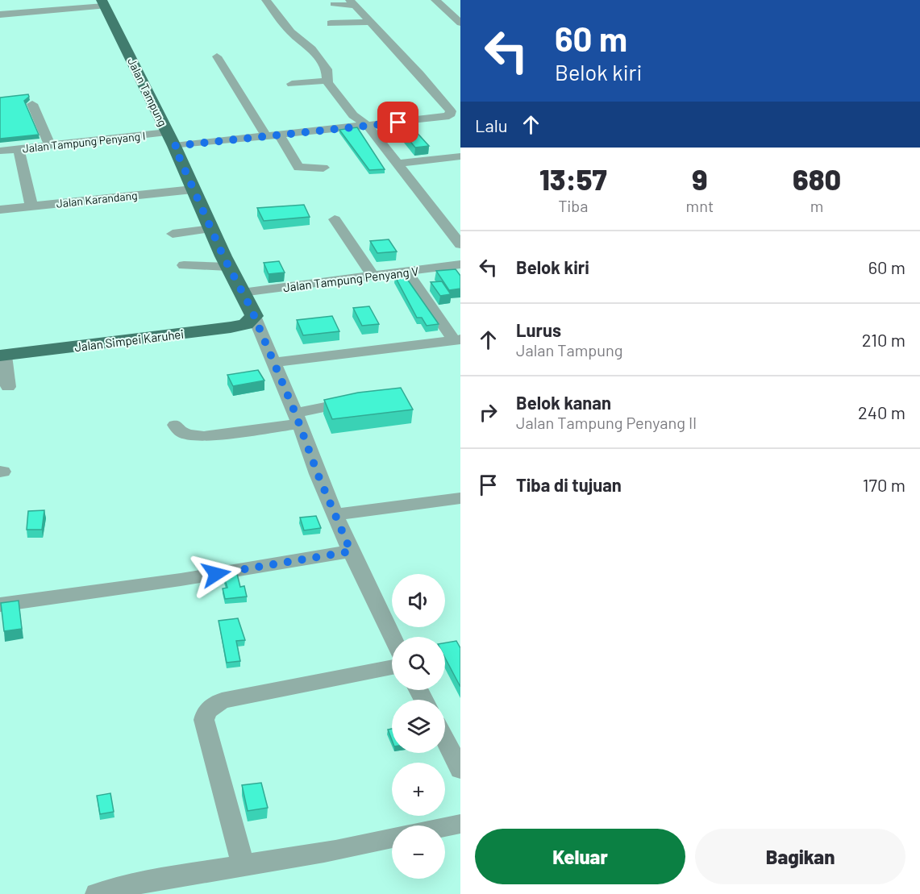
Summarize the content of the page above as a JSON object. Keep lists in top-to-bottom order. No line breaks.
{"streets":{"main road":["Jalan Tampung","Jalan Simpei Karuhei"],"street":["Jalan Tampung Penyang I","Jalan Karandang","Jalan Tampung Penyang V"]},"crossings":[["Jalan Tampung","Jalan Tampung Penyang I"],["Jalan Tampung","Jalan Karandang"],["Jalan Tampung","Jalan Tampung Penyang V"],["Jalan Tampung","Jalan Simpei Karuhei"]],"page":{"turn":["60 m","Belok kiri"],"then":"Lalu","eta":["13:57","Tiba","9","mnt","680","m"],"list":[{"name":"Belok kiri","value":"60 m"},{"name":"Lurus","note":"Jalan Tampung","value":"210 m"},{"name":"Belok kanan","note":"Jalan Tampung Penyang II","value":"240 m"},{"name":"Tiba di tujuan","value":"170 m"}],"map_buttons":["+","−"],"buttons":["Keluar","Bagikan"]}}
